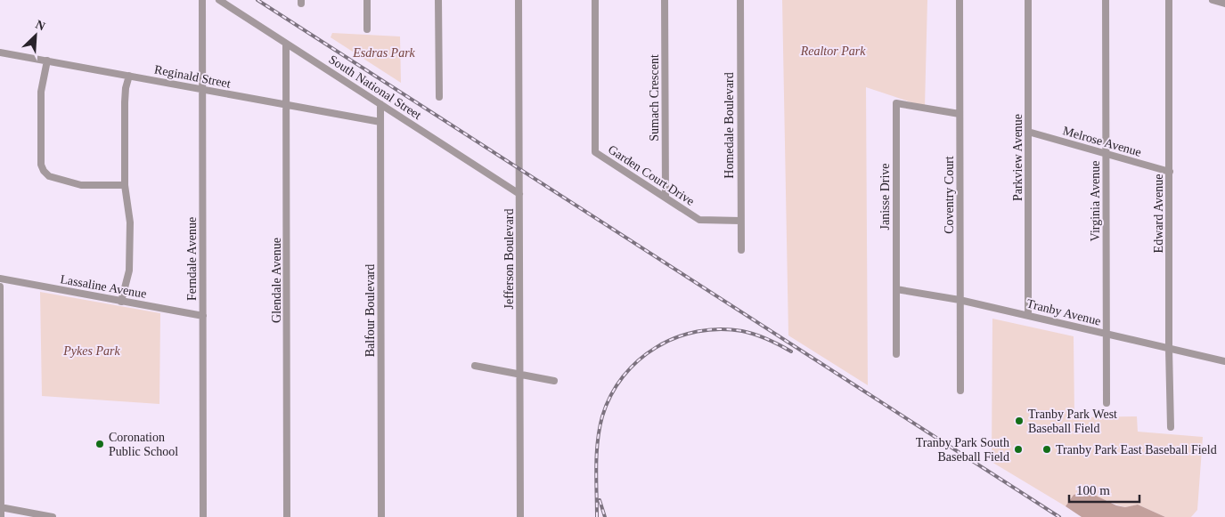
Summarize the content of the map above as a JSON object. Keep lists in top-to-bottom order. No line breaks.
{"streets":{"street":["Reginald Street","South National Street","Sumach Crescent","Homedale Boulevard","Melrose Avenue","Parkview Avenue","Garden Court Drive","Coventry Court","Janisse Drive","Virginia Avenue","Edward Avenue","Ferndale Avenue","Jefferson Boulevard","Glendale Avenue","Lassaline Avenue","Balfour Boulevard","Tranby Avenue"]},"crossings":[["Reginald Street","Ferndale Avenue"],["Reginald Street","Glendale Avenue"],["Reginald Street","Balfour Boulevard"],["South National Street","Jefferson Boulevard"],["South National Street","Glendale Avenue"],["South National Street","Balfour Boulevard"],["Sumach Crescent","Garden Court Drive"],["Homedale Boulevard","Garden Court Drive"],["Melrose Avenue","Parkview Avenue"],["Melrose Avenue","Virginia Avenue"],["Melrose Avenue","Edward Avenue"],["Parkview Avenue","Tranby Avenue"],["Coventry Court","Janisse Drive"],["Coventry Court","Tranby Avenue"],["Janisse Drive","Tranby Avenue"],["Virginia Avenue","Tranby Avenue"],["Edward Avenue","Tranby Avenue"],["Ferndale Avenue","Lassaline Avenue"]],"parks":["Realtor Park","Esdras Park","Pykes Park"],"places":["Tranby Park West Baseball Field","Coronation Public School","Tranby Park South Baseball Field","Tranby Park East Baseball Field"],"scale_bar":"100 m","north":"top right"}
